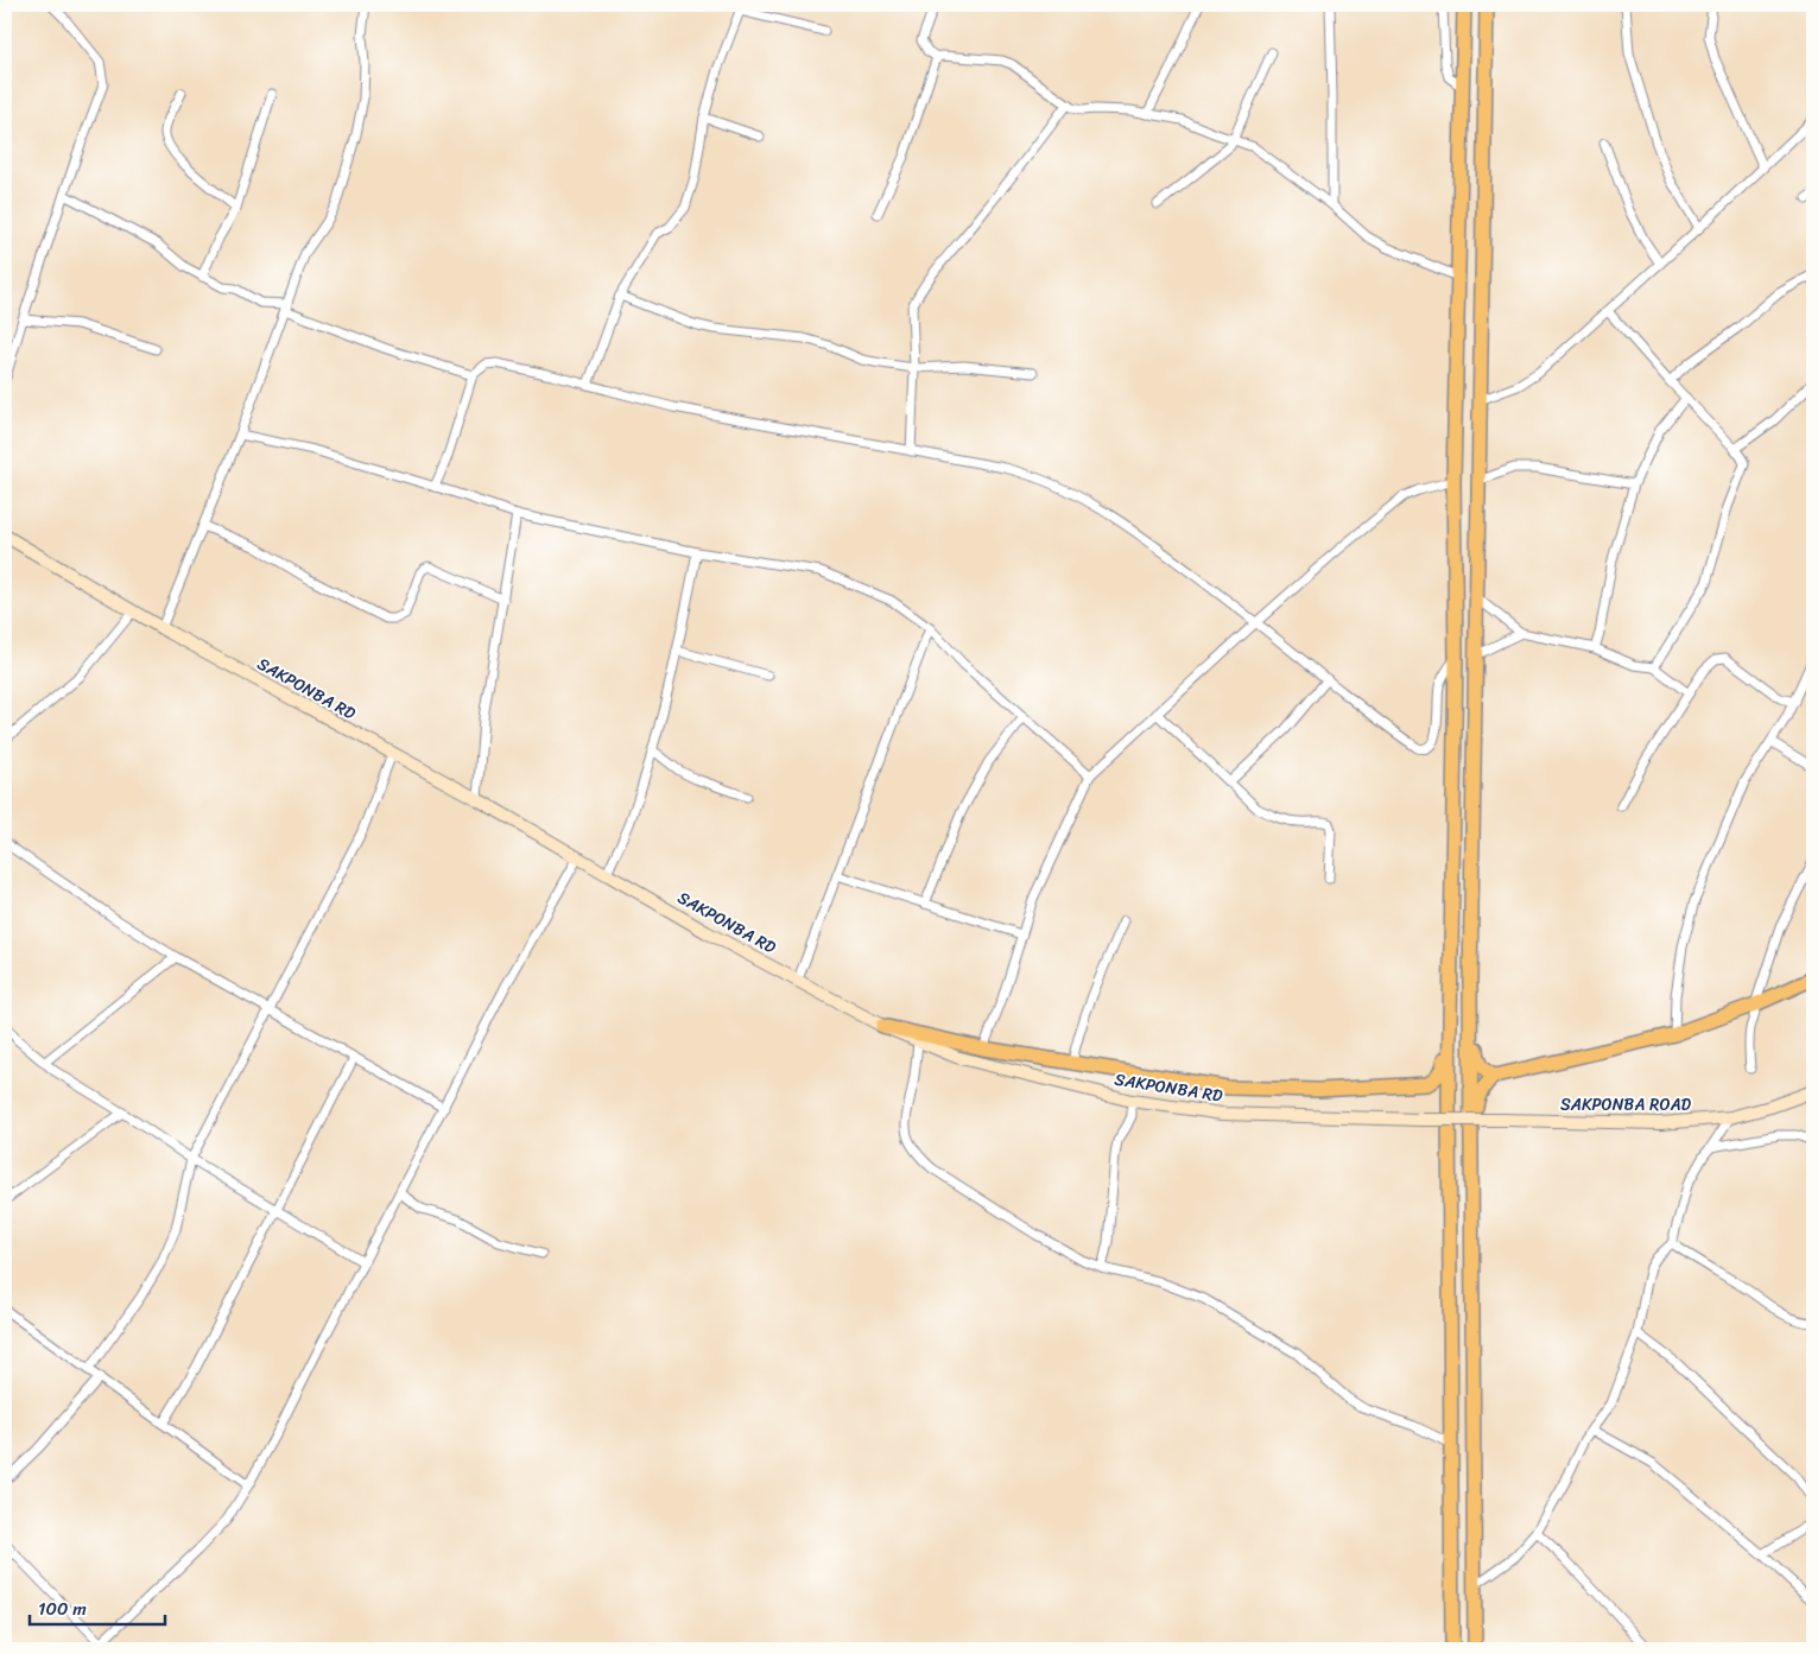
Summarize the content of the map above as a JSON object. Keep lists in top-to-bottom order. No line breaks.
{"streets":{"main road":["SAKPONBA RD","SAKPONBA ROAD"]},"crossings":[["SAKPONBA RD","SAKPONBA ROAD"]],"scale_bar":"100 m"}
